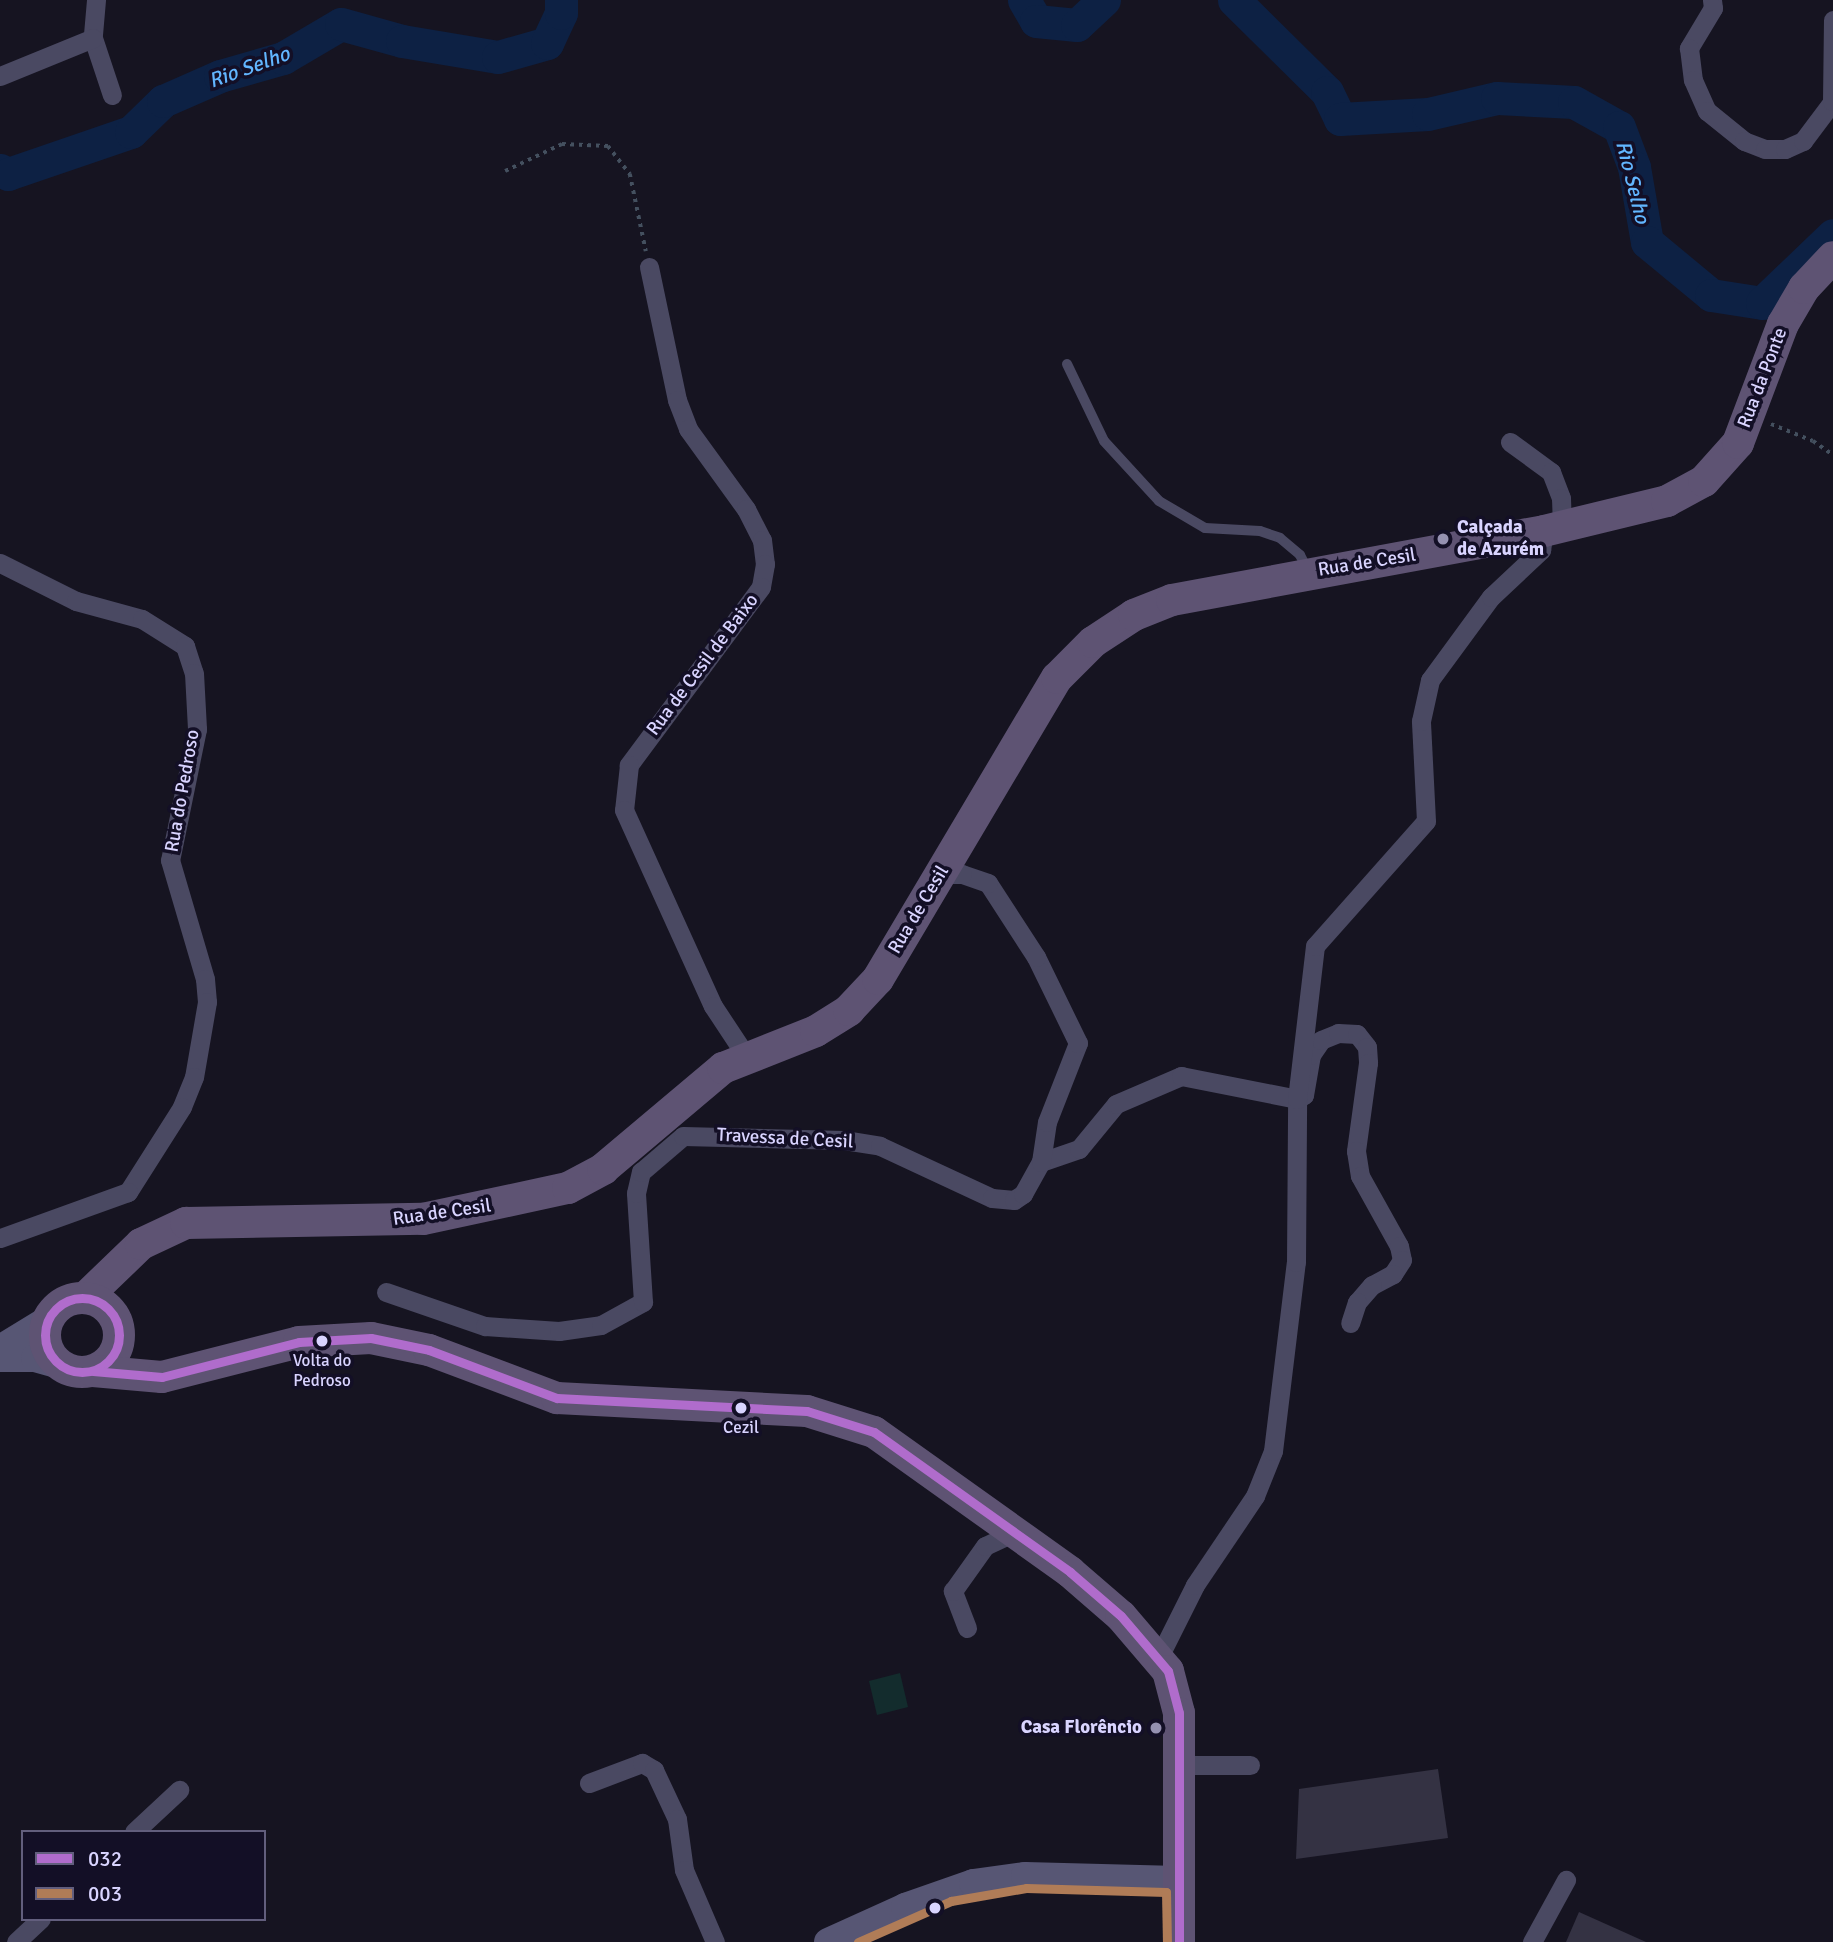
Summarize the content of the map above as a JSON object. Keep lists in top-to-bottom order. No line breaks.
{"streets":{"main road":["Rua da Ponte","Rua de Cesil"],"street":["Rua de Cesil de Baixo","Rua do Pedroso","Travessa de Cesil"]},"crossings":[["Rua da Ponte","Rua de Cesil"],["Rua de Cesil","Rua de Cesil de Baixo"],["Rua de Cesil","Travessa de Cesil"]],"water":["Rio Selho"],"places":["Calçada de Azurém","Volta do Pedroso","Cezil","Casa Florêncio"],"lines":["transit line 032","transit line 003"],"legend":["032","003"]}
